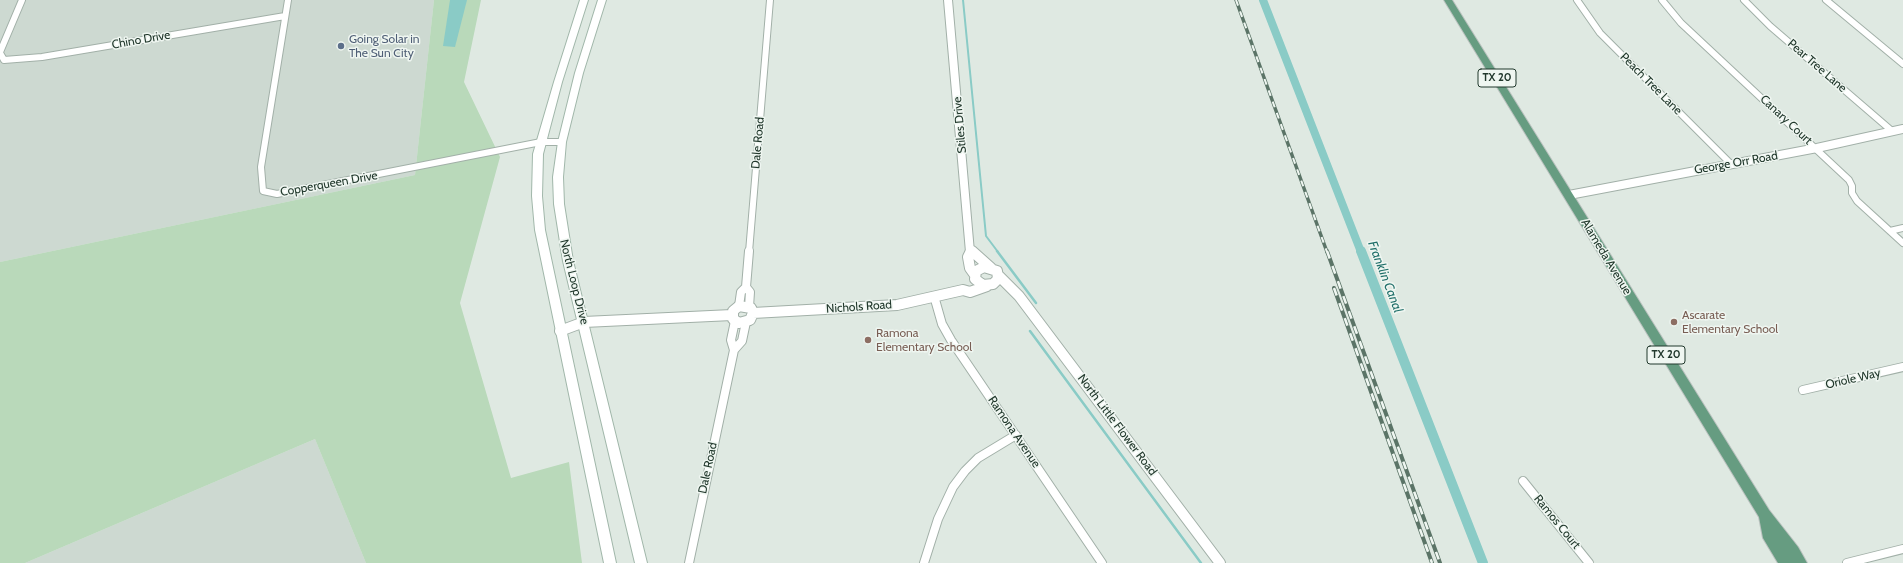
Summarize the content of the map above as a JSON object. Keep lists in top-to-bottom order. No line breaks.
{"streets":{"main road":["TX 20","Alameda Avenue","North Loop Drive"],"street":["Chino Drive","Pear Tree Lane","Peach Tree Lane","Canary Court","Stiles Drive","Dale Road","George Orr Road","Copperqueen Drive","Nichols Road","Oriole Way","North Little Flower Road","Ramona Avenue","Ramos Court"]},"crossings":[["Chino Drive","Copperqueen Drive"],["Pear Tree Lane","George Orr Road"],["Peach Tree Lane","George Orr Road"],["Canary Court","George Orr Road"],["Stiles Drive","Nichols Road"],["Stiles Drive","North Little Flower Road"],["Dale Road","Nichols Road"],["George Orr Road","Alameda Avenue"],["Copperqueen Drive","North Loop Drive"],["Nichols Road","North Little Flower Road"],["Nichols Road","Ramona Avenue"]],"water":["Franklin Canal"],"places":["Going Solar in The Sun City","Ascarate Elementary School","Ramona Elementary School"]}
